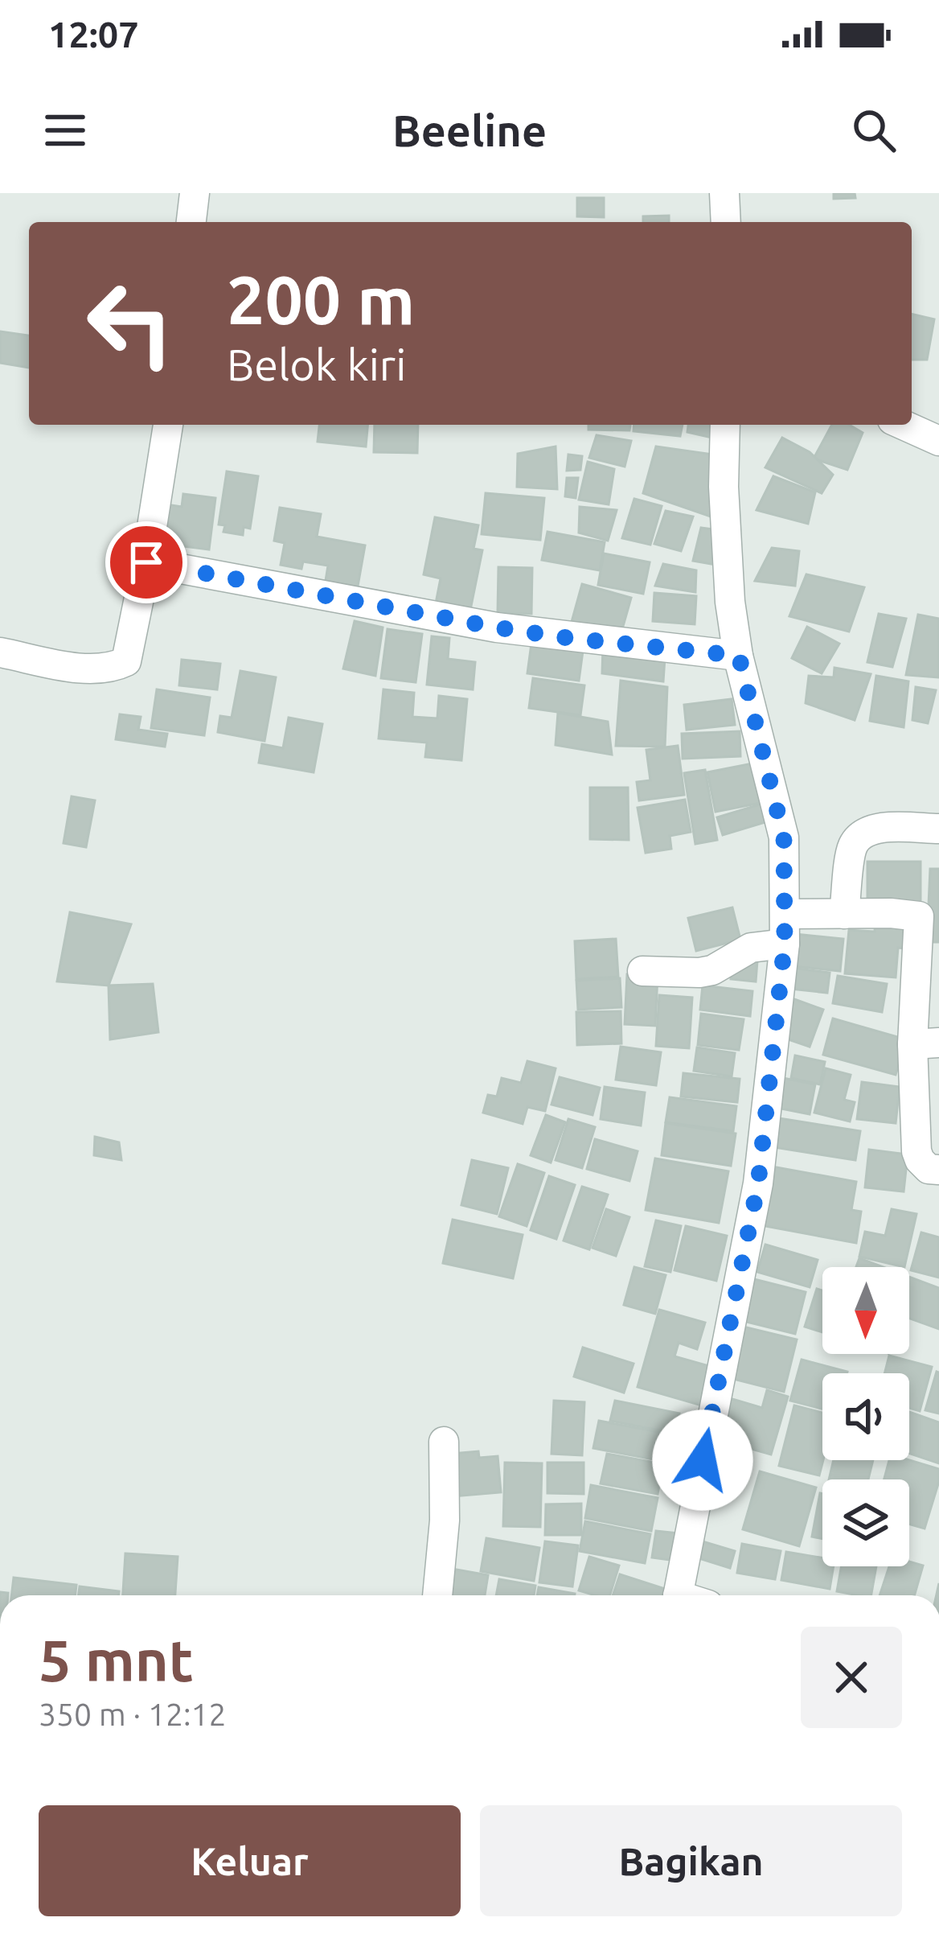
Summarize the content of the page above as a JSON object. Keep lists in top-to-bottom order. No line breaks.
{"north":"bottom","page":{"status":"12:07","header":"Beeline","turn":["200 m","Belok kiri"],"heading":["5 mnt","350 m · 12:12"],"buttons":["Keluar","Bagikan"]}}
